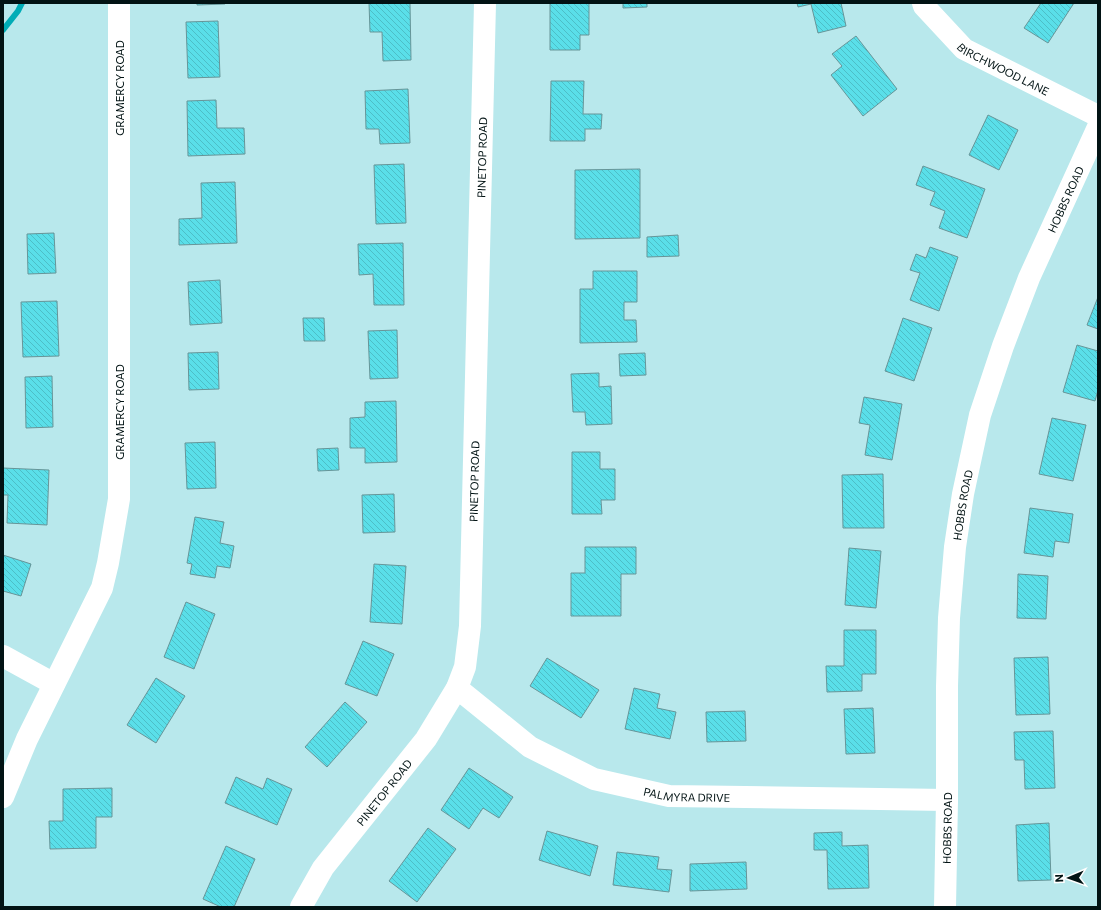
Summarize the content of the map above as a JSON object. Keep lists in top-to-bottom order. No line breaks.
{"streets":{"street":["BIRCHWOOD LANE","GRAMERCY ROAD","PINETOP ROAD","HOBBS ROAD","PALMYRA DRIVE"]},"crossings":[["PINETOP ROAD","PALMYRA DRIVE"],["HOBBS ROAD","PALMYRA DRIVE"]],"north":"left"}
